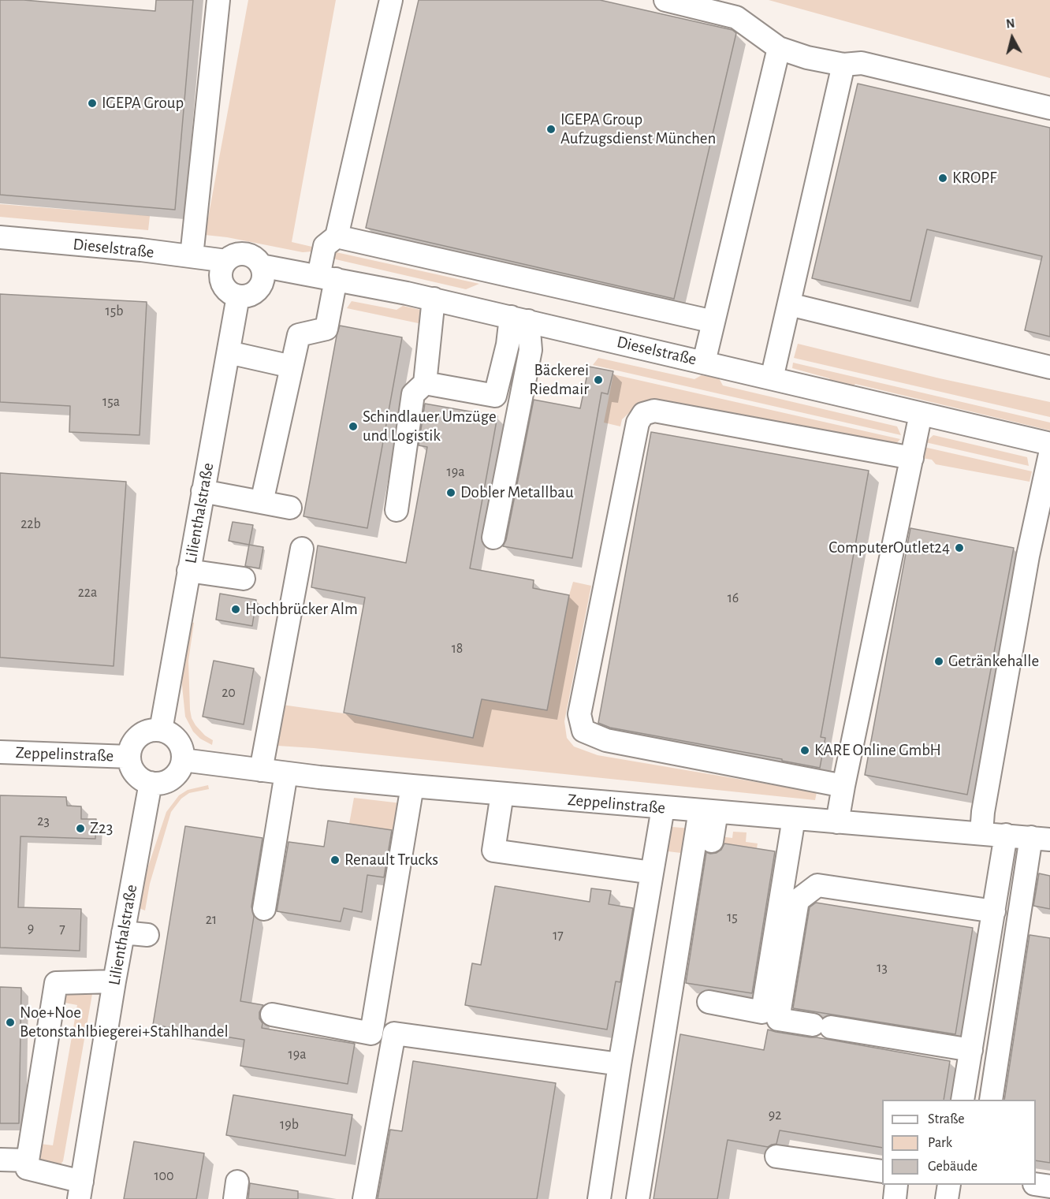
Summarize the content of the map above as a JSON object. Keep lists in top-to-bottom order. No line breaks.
{"streets":{"street":["Dieselstraße","Lilienthalstraße","Zeppelinstraße"]},"crossings":[["Dieselstraße","Lilienthalstraße"],["Lilienthalstraße","Zeppelinstraße"]],"places":["IGEPA Group","IGEPA Group Aufzugsdienst München","KROPF","Bäckerei Riedmair","Schindlauer Umzüge und Logistik","Dobler Metallbau","ComputerOutlet24","Hochbrücker Alm","Getränkehalle","KARE Online GmbH","Z23","Renault Trucks","Noe+Noe Betonstahlbiegerei+Stahlhandel"],"house_numbers":["15b","15a","19a","22b","22a","16","18","20","23","15","21","9","7","17","13","19a","92","19b","100"],"legend":["Straße","Park","Gebäude"],"north":"top"}
